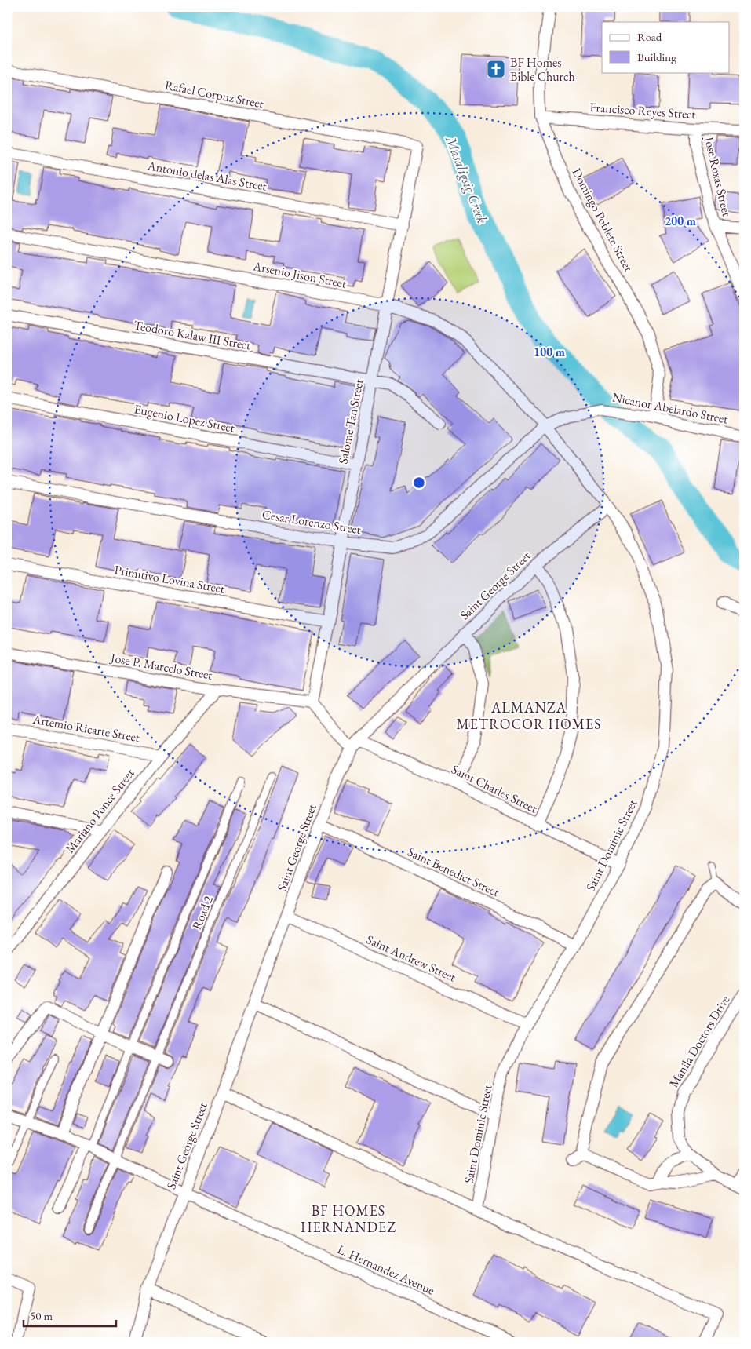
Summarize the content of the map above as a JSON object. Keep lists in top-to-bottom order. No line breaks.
{"streets":{"street":["Rafael Corpuz Street","Francisco Reyes Street","Antonio delas Alas Street","Jose Roxas Street","Domingo Poblete Street","Arsenio Jison Street","Teodoro Kalaw Ⅲ Street","Nicanor Abelardo Street","Eugenio Lopez Street","Salome Tan Street","Cesar Lorenzo Street","Primitivo Lovina Street","Saint George Street","Jose P. Marcelo Street","Artemio Ricarte Street","Saint Charles Street","Mariano Ponce Street","Saint Dominic Street","Saint Benedict Street","Road 2","Saint Andrew Street","Manila Doctors Drive","L. Hernandez Avenue"]},"crossings":[["Rafael Corpuz Street","Salome Tan Street"],["Francisco Reyes Street","Jose Roxas Street"],["Francisco Reyes Street","Domingo Poblete Street"],["Antonio delas Alas Street","Salome Tan Street"],["Domingo Poblete Street","Nicanor Abelardo Street"],["Arsenio Jison Street","Salome Tan Street"],["Arsenio Jison Street","Cesar Lorenzo Street"],["Arsenio Jison Street","Saint Dominic Street"],["Teodoro Kalaw Ⅲ Street","Salome Tan Street"],["Nicanor Abelardo Street","Cesar Lorenzo Street"],["Eugenio Lopez Street","Salome Tan Street"],["Salome Tan Street","Cesar Lorenzo Street"],["Salome Tan Street","Primitivo Lovina Street"],["Salome Tan Street","Jose P. Marcelo Street"],["Saint George Street","Saint Charles Street"],["Saint George Street","Saint Dominic Street"],["Saint George Street","Saint Benedict Street"],["Saint George Street","Saint Andrew Street"],["Saint George Street","L. Hernandez Avenue"],["Jose P. Marcelo Street","Mariano Ponce Street"],["Artemio Ricarte Street","Mariano Ponce Street"],["Saint Charles Street","Saint Dominic Street"],["Saint Dominic Street","Saint Benedict Street"],["Saint Dominic Street","Saint Andrew Street"],["Road 2","L. Hernandez Avenue"]],"districts":["ALMANZA METROCOR HOMES","BF HOMES HERNANDEZ"],"water":["Masaligsig Creek"],"places":{"church":["BF Homes Bible Church"]},"legend":["Road","Building"],"scale_bar":"50 m","rings":["200 m","100 m"]}
